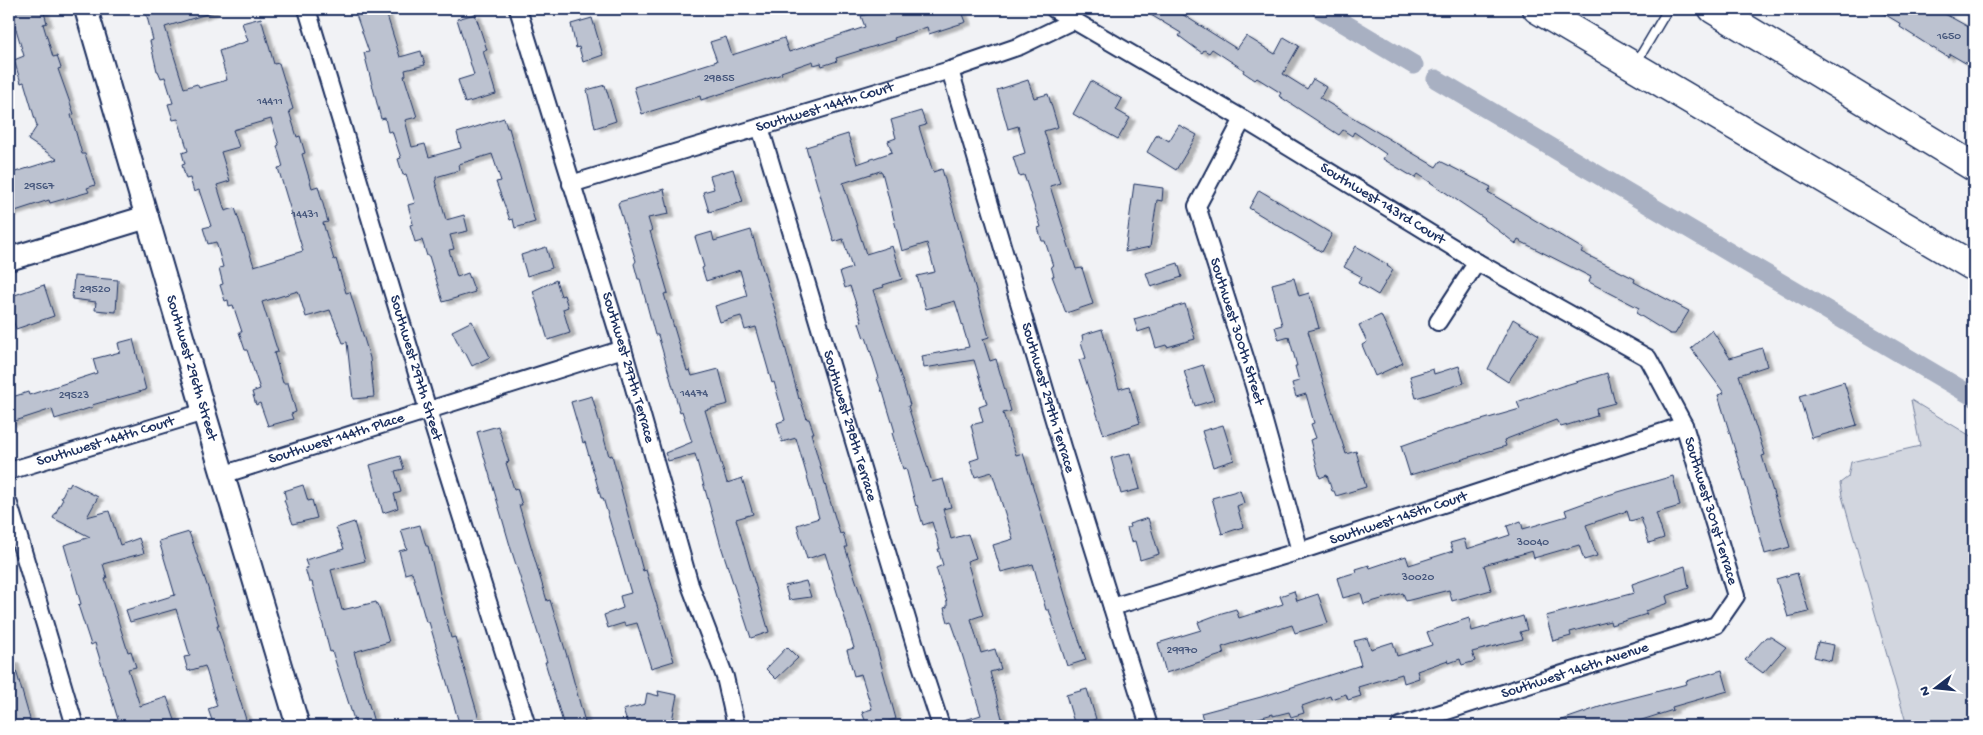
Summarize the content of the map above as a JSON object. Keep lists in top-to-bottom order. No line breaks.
{"streets":{"street":["Southwest 144th Court","Southwest 143rd Court","Southwest 300th Street","Southwest 296th Street","Southwest 297th Street","Southwest 297th Terrace","Southwest 299th Terrace","Southwest 298th Terrace","Southwest 144th Place","Southwest 301st Terrace","Southwest 145th Court","Southwest 146th Avenue"]},"crossings":[["Southwest 144th Court","Southwest 143rd Court"],["Southwest 144th Court","Southwest 296th Street"],["Southwest 144th Court","Southwest 297th Terrace"],["Southwest 144th Court","Southwest 299th Terrace"],["Southwest 144th Court","Southwest 298th Terrace"],["Southwest 143rd Court","Southwest 300th Street"],["Southwest 143rd Court","Southwest 301st Terrace"],["Southwest 143rd Court","Southwest 145th Court"],["Southwest 300th Street","Southwest 145th Court"],["Southwest 296th Street","Southwest 144th Place"],["Southwest 297th Street","Southwest 144th Place"],["Southwest 297th Terrace","Southwest 144th Place"],["Southwest 299th Terrace","Southwest 145th Court"],["Southwest 301st Terrace","Southwest 145th Court"],["Southwest 301st Terrace","Southwest 146th Avenue"]],"house_numbers":["1650","29855","14411","29567","14431","29520","14474","29523","30040","30020","29970"],"north":"left"}
